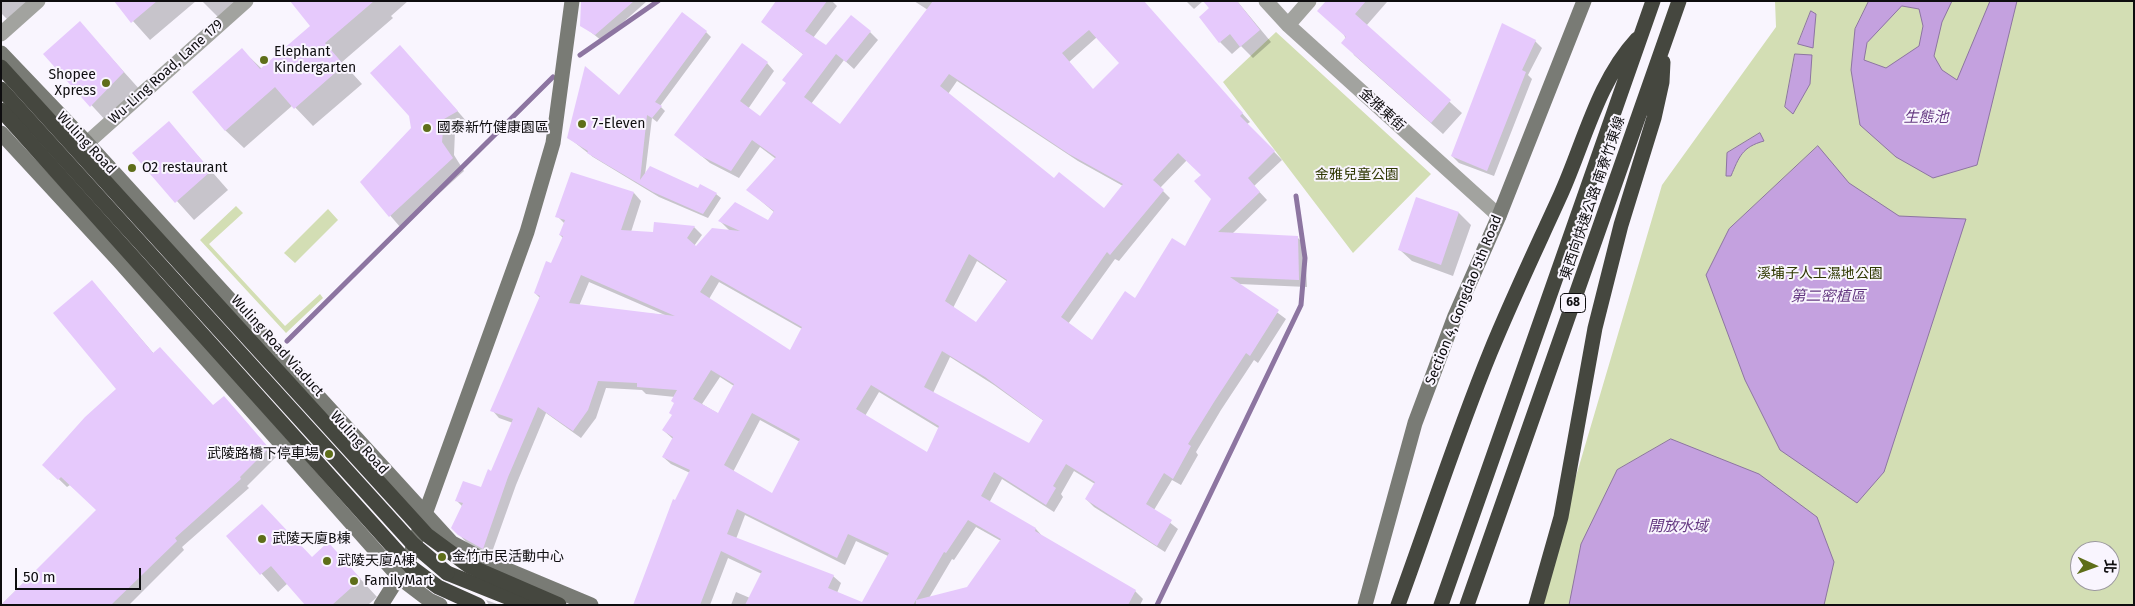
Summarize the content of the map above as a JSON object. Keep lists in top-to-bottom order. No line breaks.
{"streets":{"highway":["東西向快速公路 南寮竹東線","68","Wuling Road Viaduct"],"street":["Wu-Ling Road, Lane 179","金雅東街","Wuling Road","Section 4, Gongdao 5th Road"]},"crossings":[["Wu-Ling Road, Lane 179","Wuling Road"],["金雅東街","Section 4, Gongdao 5th Road"]],"water":["生態池","第二密植區","開放水域"],"parks":["金雅兒童公園","溪埔子人工濕地公園"],"places":["Elephant Kindergarten","Shopee Xpress","7-Eleven","國泰新竹健康園區","O2 restaurant","武陵路橋下停車場","武陵天廈B棟","金竹市民活動中心","武陵天廈A棟","FamilyMart"],"scale_bar":"50 m","north":"right"}
